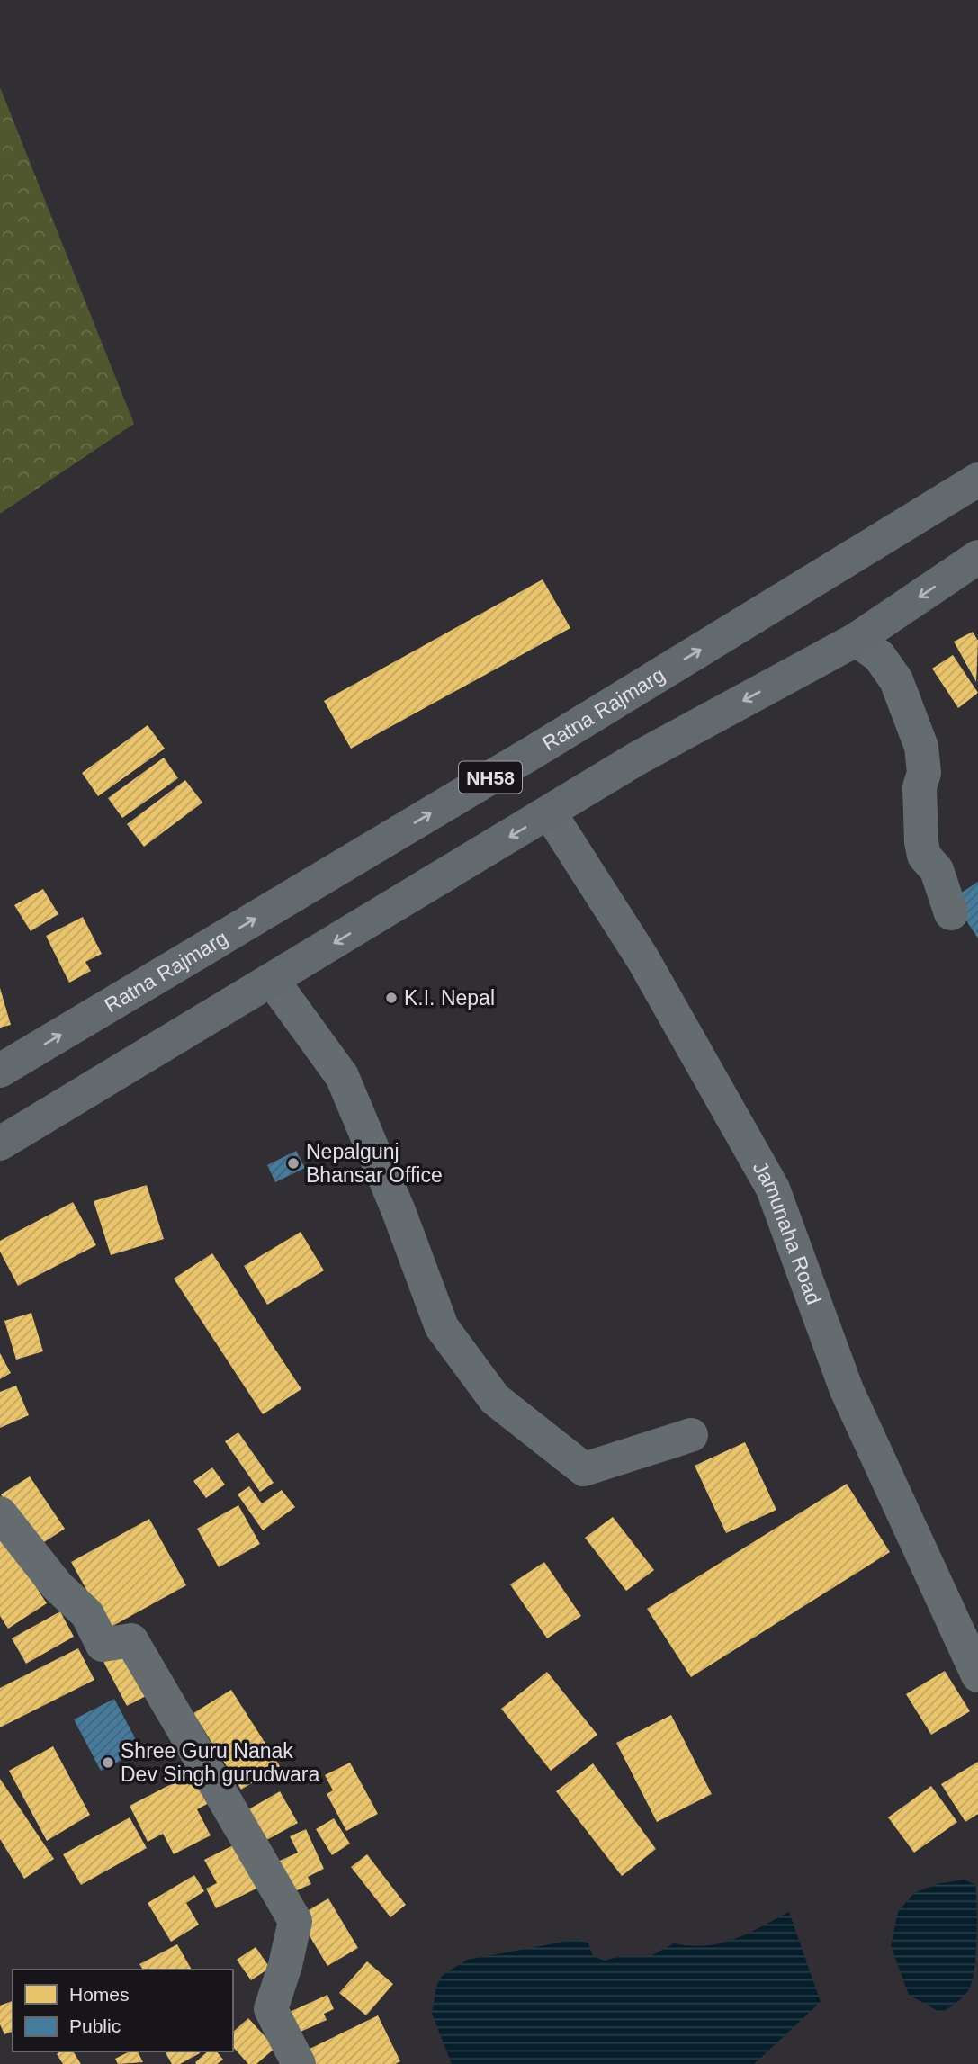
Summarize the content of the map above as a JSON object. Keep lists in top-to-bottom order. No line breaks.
{"streets":{"highway":["Ratna Rajmarg","NH58"],"street":["Jamunaha Road"]},"places":["K.I. Nepal","Nepalgunj Bhansar Office","Shree Guru Nanak Dev Singh gurudwara"],"legend":["Homes","Public"]}
